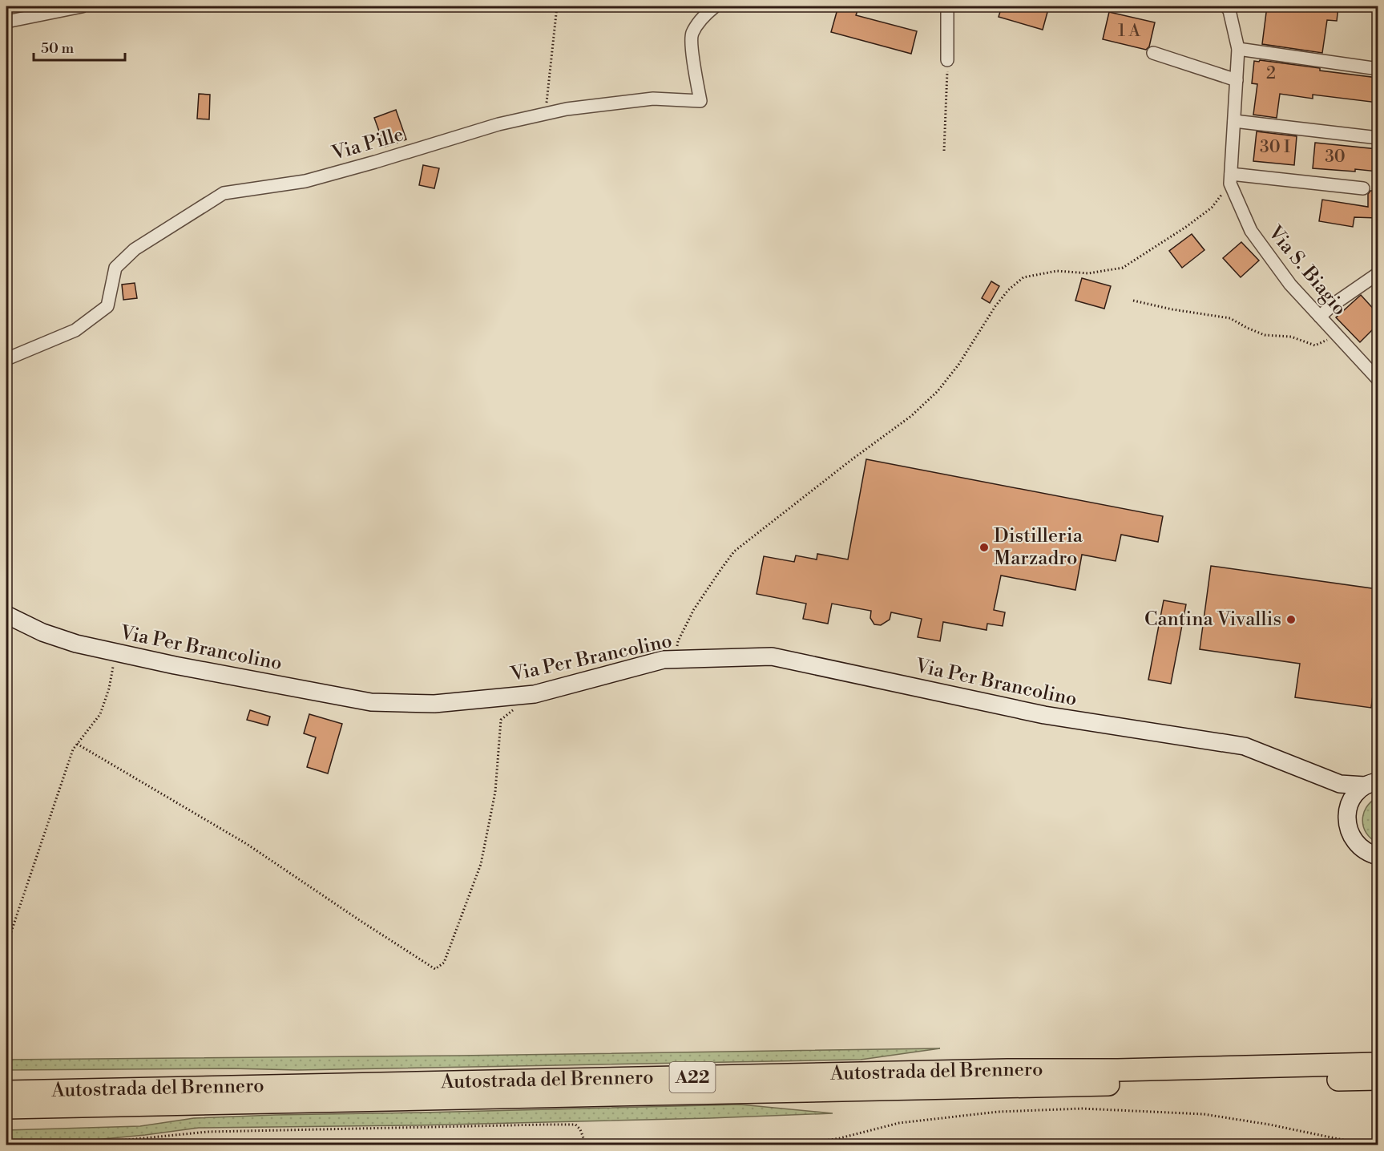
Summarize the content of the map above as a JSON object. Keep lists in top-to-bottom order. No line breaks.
{"streets":{"highway":["Autostrada del Brennero","A22"],"main road":["Via Per Brancolino"],"street":["Via Pille","Via S. Biagio"]},"places":["Distilleria Marzadro","Cantina Vivallis"],"house_numbers":["1 A","2","30 I","30"],"scale_bar":"50 m"}
